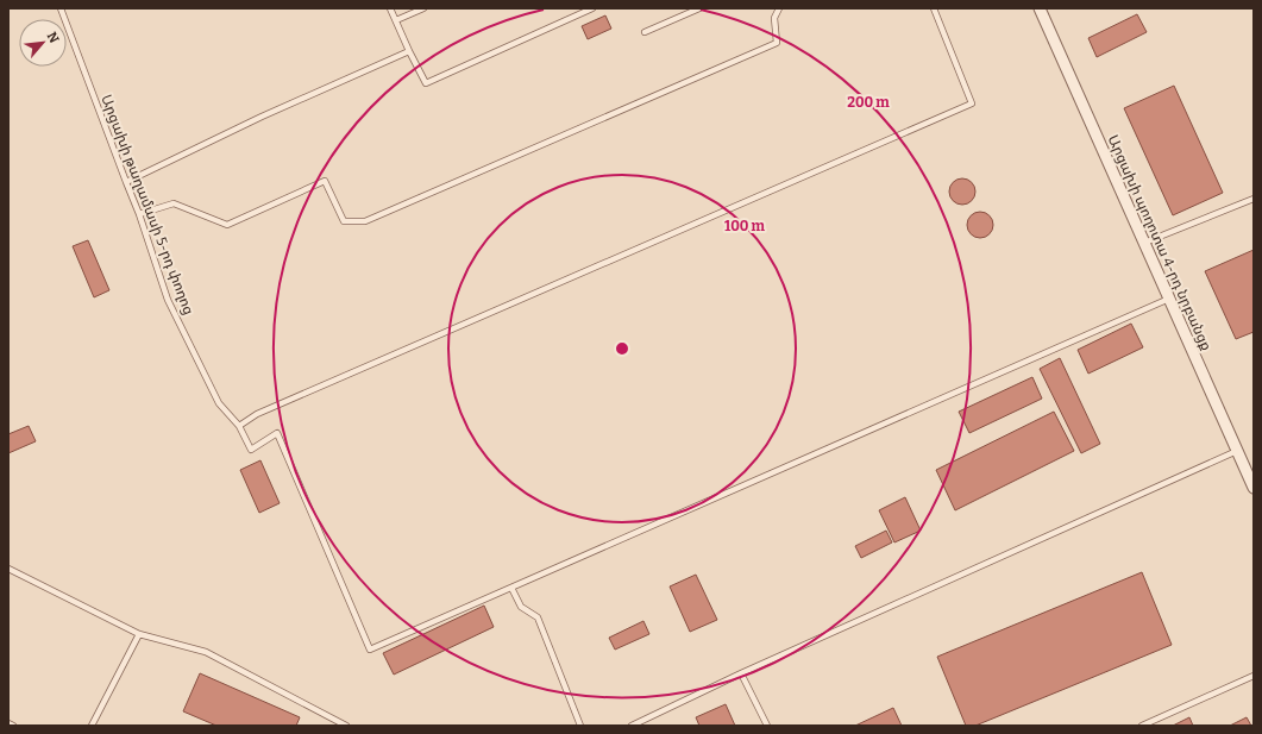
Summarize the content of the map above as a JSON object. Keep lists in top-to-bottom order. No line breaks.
{"streets":{"street":["Արցախի պողոտա 4-րդ նրբանցք"],"lane":["Արցախի թաղամասի 5-րդ փողոց"]},"north":"top right","rings":["200 m","100 m"]}
